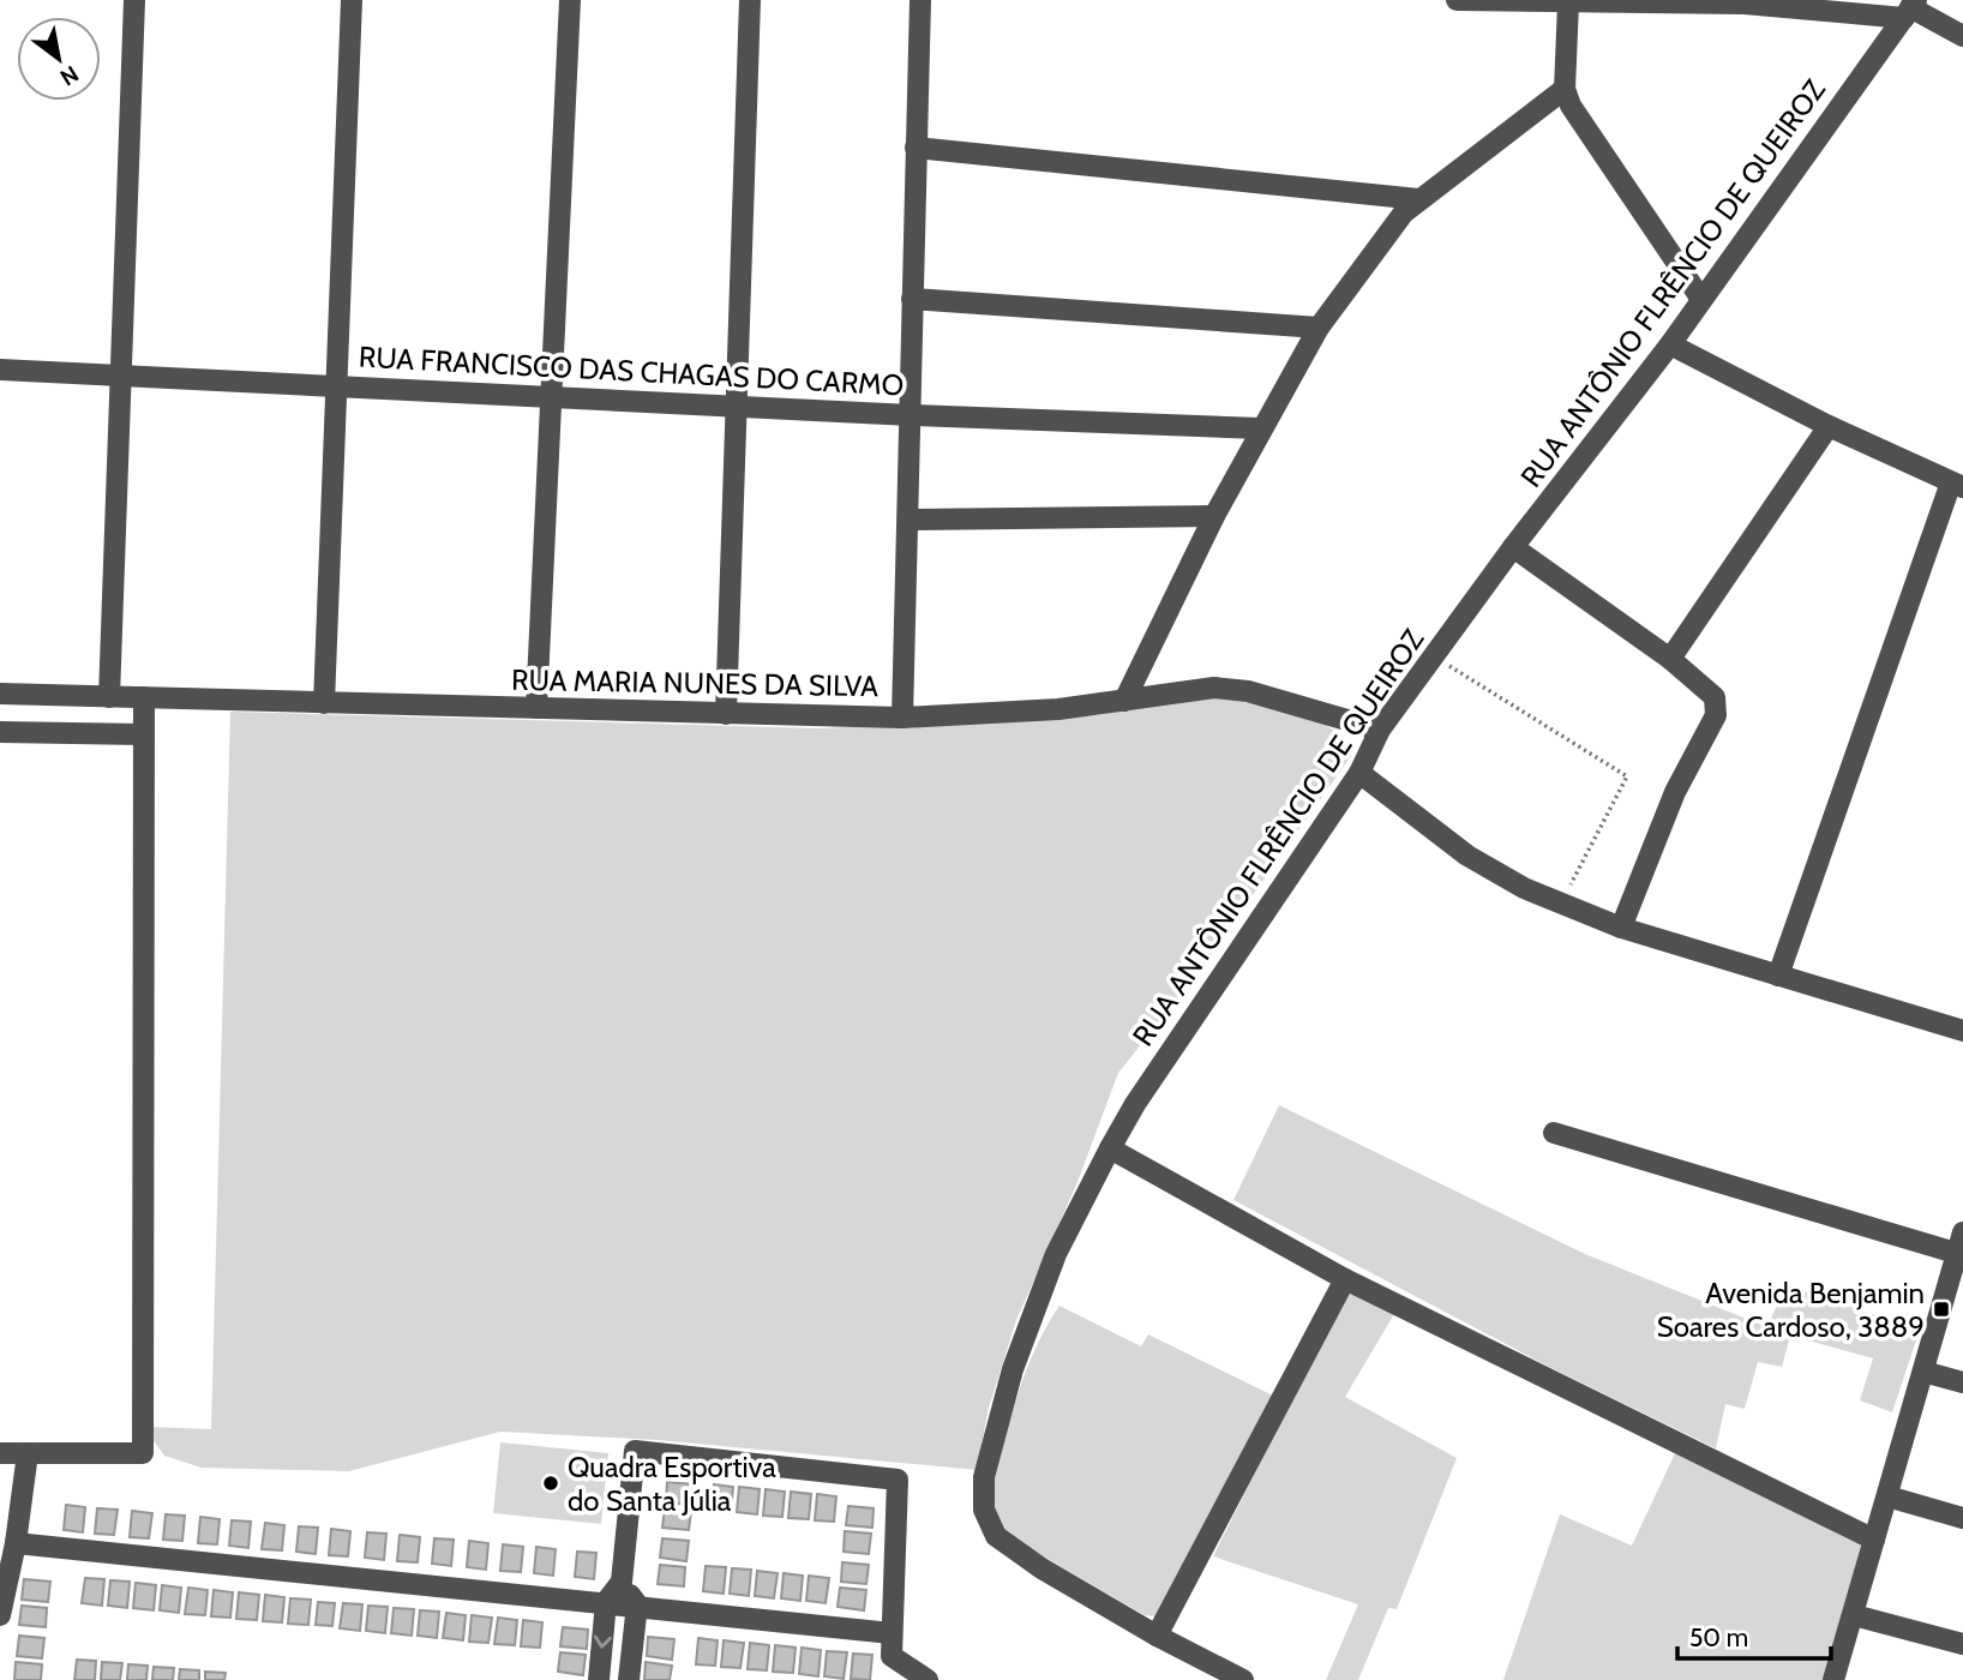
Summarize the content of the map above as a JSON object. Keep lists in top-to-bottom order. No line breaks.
{"streets":{"street":["RUA ANTÔNIO FLRÊNCIO DE QUEIROZ","RUA FRANCISCO DAS CHAGAS DO CARMO","RUA MARIA NUNES DA SILVA"]},"crossings":[["RUA ANTÔNIO FLRÊNCIO DE QUEIROZ","RUA MARIA NUNES DA SILVA"]],"places":{"transit":["Avenida Benjamin Soares Cardoso, 3889"],"other":["Quadra Esportiva do Santa Júlia"]},"scale_bar":"50 m","north":"bottom right"}
